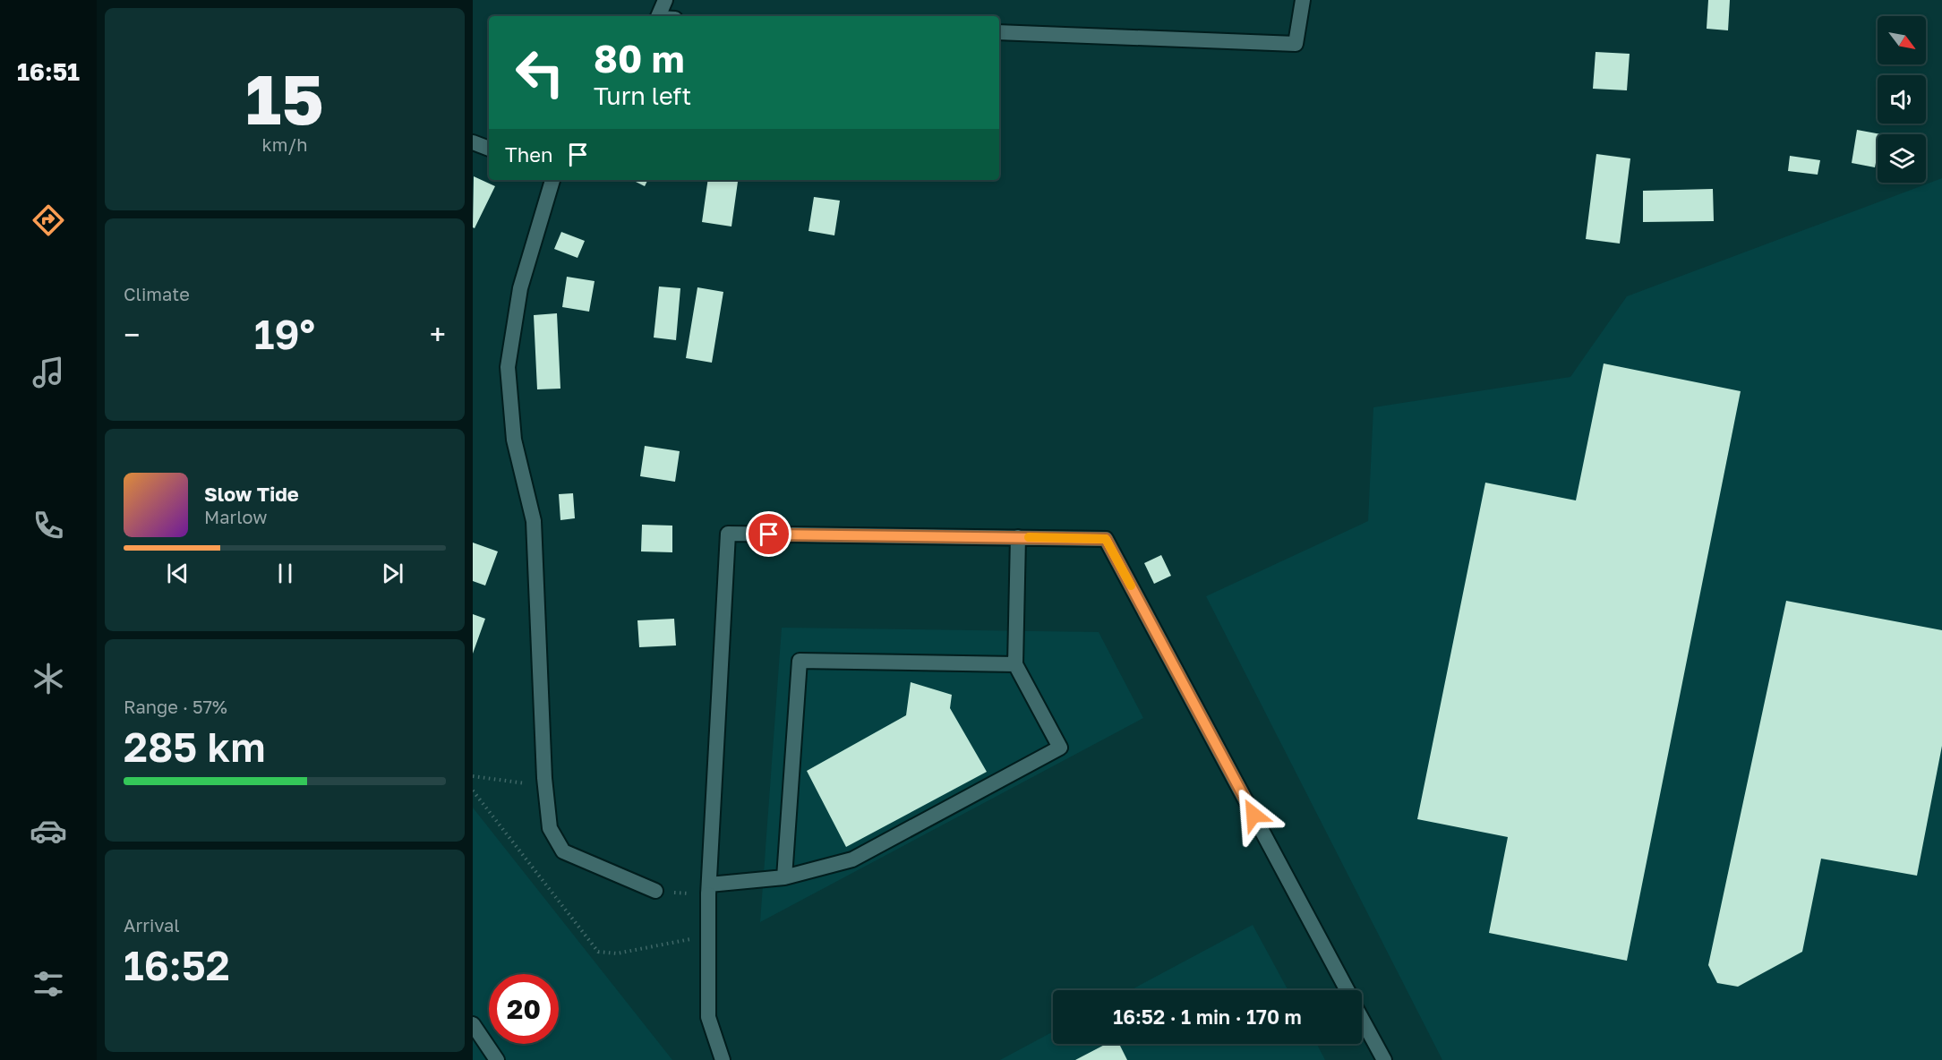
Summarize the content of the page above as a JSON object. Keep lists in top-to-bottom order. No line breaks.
{"north":"bottom right","page":{"tabs":"16:51","tile":[["15","km/h"],"Climate",["Range · 57%","285 km"],["Arrival","16:52"]],"turn":["80 m","Turn left"],"then":"Then","heat":["−","19°","+"],"song":["Slow Tide","Marlow"],"limit":"20","trip":"16:52 · 1 min · 170 m"}}
